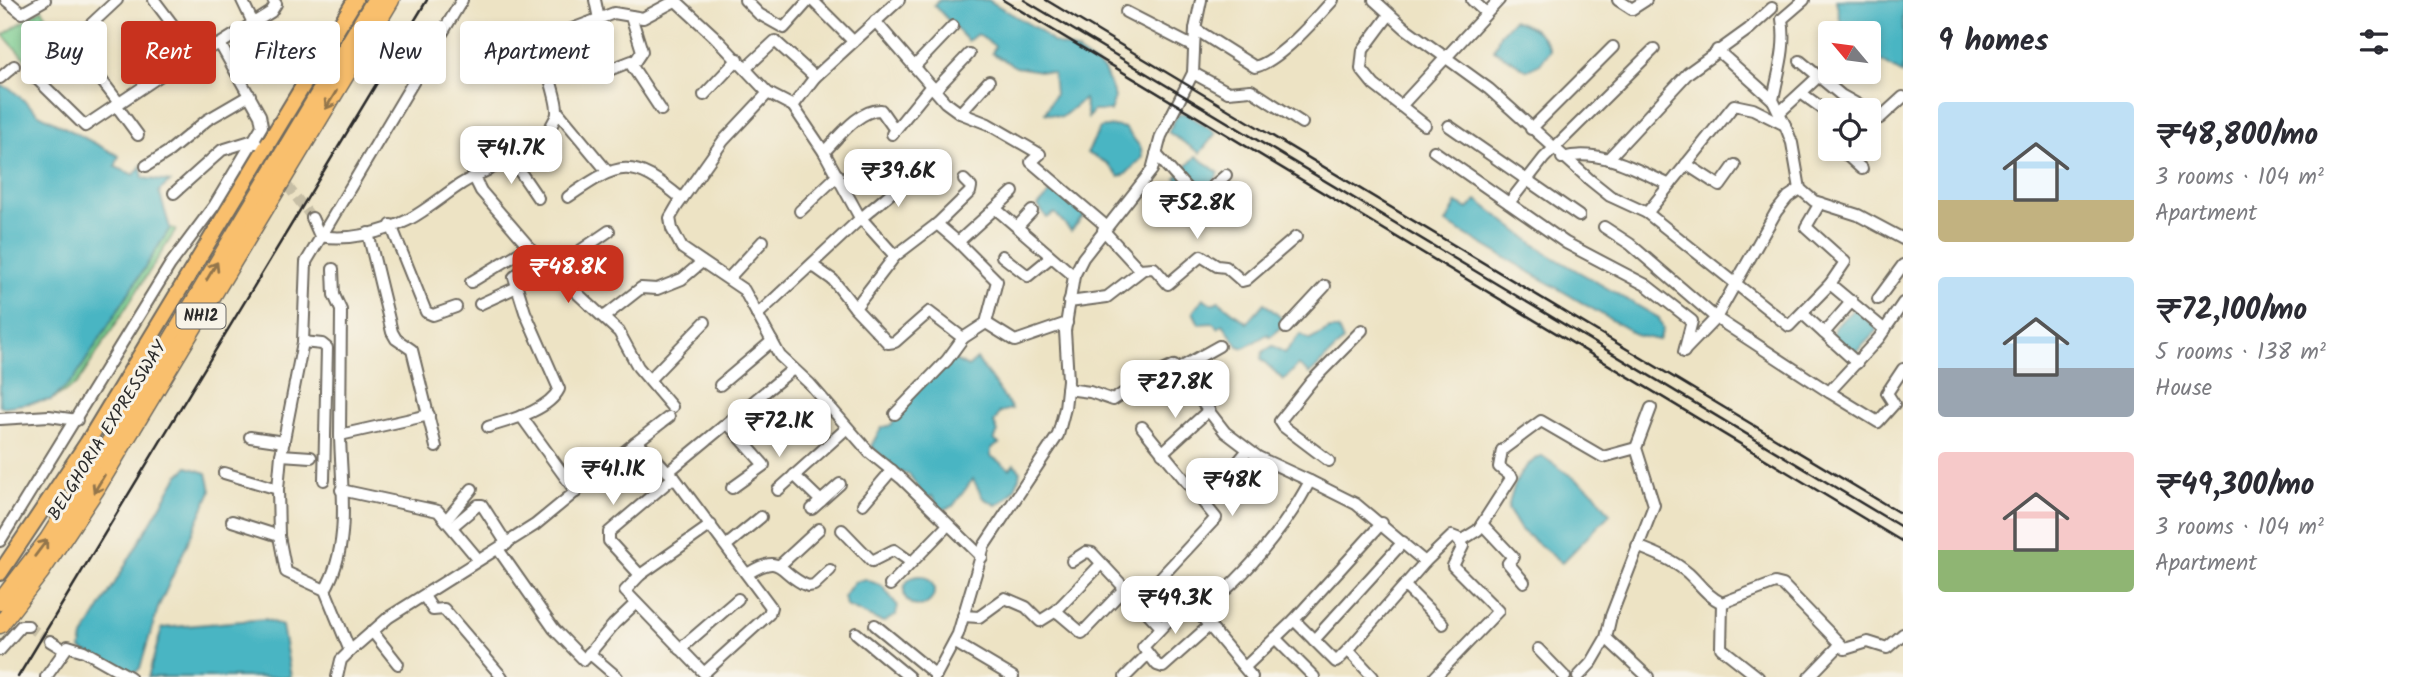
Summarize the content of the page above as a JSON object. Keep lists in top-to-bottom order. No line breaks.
{"streets":{"highway":["NH12","BELGHORIA EXPRESSWAY"]},"north":"top left","page":{"heading":"9 homes","chip":["Buy","Rent","Filters","New","Apartment"],"list":[{"name":"₹48,800/mo","note":"3 rooms · 104 m² · Apartment"},{"name":"₹72,100/mo","note":"5 rooms · 138 m² · House"},{"name":"₹49,300/mo","note":"3 rooms · 104 m² · Apartment"}],"price":["₹41.7K","₹39.6K","₹52.8K","₹48.8K","₹27.8K","₹72.1K","₹41.1K","₹48K","₹49.3K"]}}
